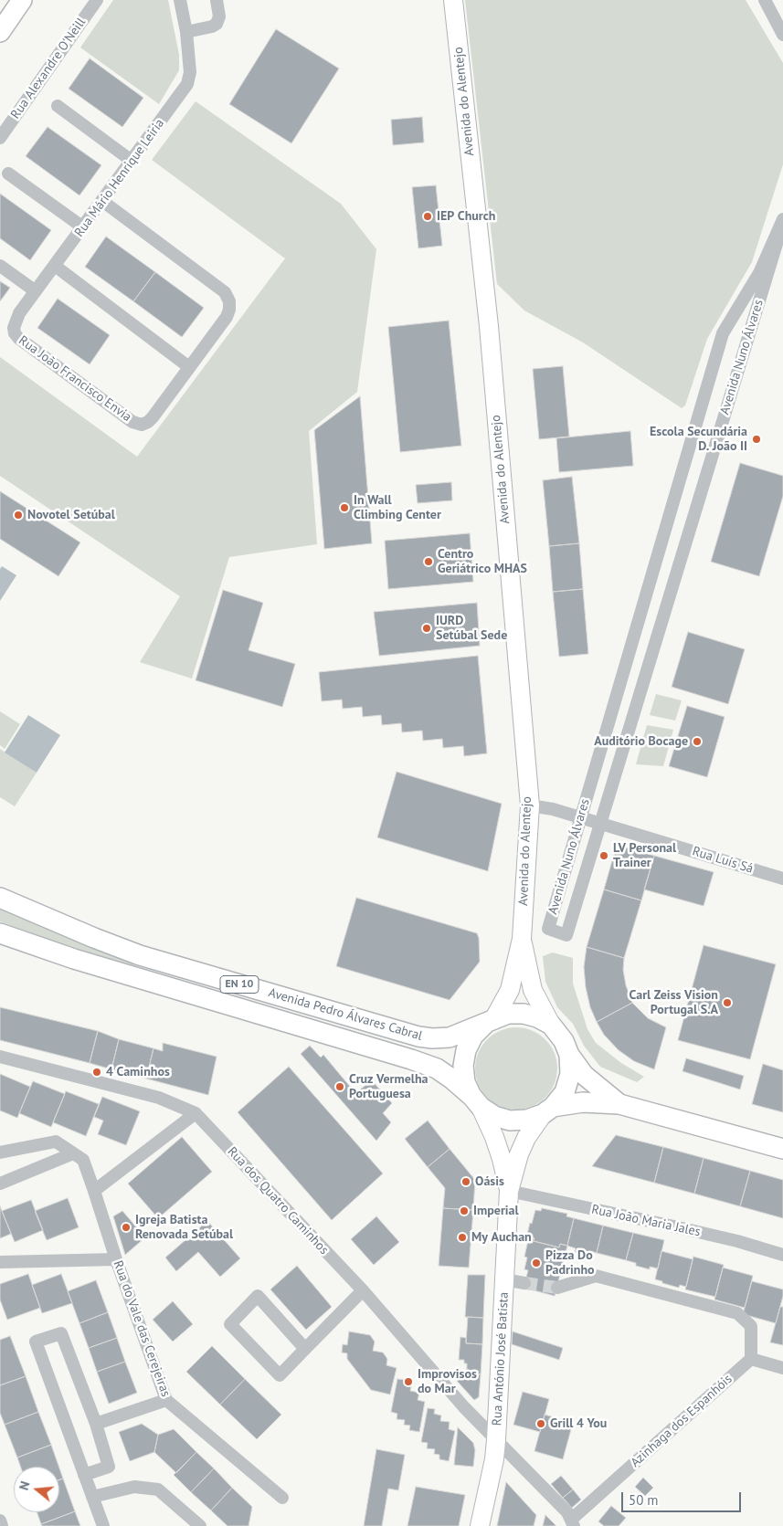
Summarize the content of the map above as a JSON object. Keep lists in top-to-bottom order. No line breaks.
{"streets":{"main road":["Avenida do Alentejo","EN 10","Avenida Pedro Álvares Cabral","Rua António José Batista"],"street":["Rua Alexandre O'Neill","Rua Mário Henrique Leiria","Avenida Nuno Álvares","Rua João Francisco Envia","Rua Luís Sá","Rua dos Quatro Caminhos","Rua João Maria Jales","Rua do Vale das Cerejeiras","Azinhaga dos Espanhóis"]},"crossings":[["Avenida do Alentejo","Rua Luís Sá"],["Avenida do Alentejo","Avenida Pedro Álvares Cabral"],["Avenida do Alentejo","Rua António José Batista"],["Rua Mário Henrique Leiria","Rua João Francisco Envia"],["Avenida Nuno Álvares","Rua Luís Sá"],["Avenida Pedro Álvares Cabral","Rua António José Batista"],["Rua dos Quatro Caminhos","Rua António José Batista"],["Rua dos Quatro Caminhos","Azinhaga dos Espanhóis"],["Rua João Maria Jales","Rua António José Batista"]],"places":["IEP Church","Escola Secundária D. João II","In Wall Climbing Center","Novotel Setúbal","Centro Geriátrico MHAS","IURD Setúbal Sede","Auditório Bocage","LV Personal Trainer","Carl Zeiss Vision Portugal S.A","4 Caminhos","Cruz Vermelha Portuguesa","Oásis","Imperial","Igreja Batista Renovada Setúbal","My Auchan","Pizza Do Padrinho","Improvisos do Mar","Grill 4 You"],"scale_bar":"50 m","north":"left"}
